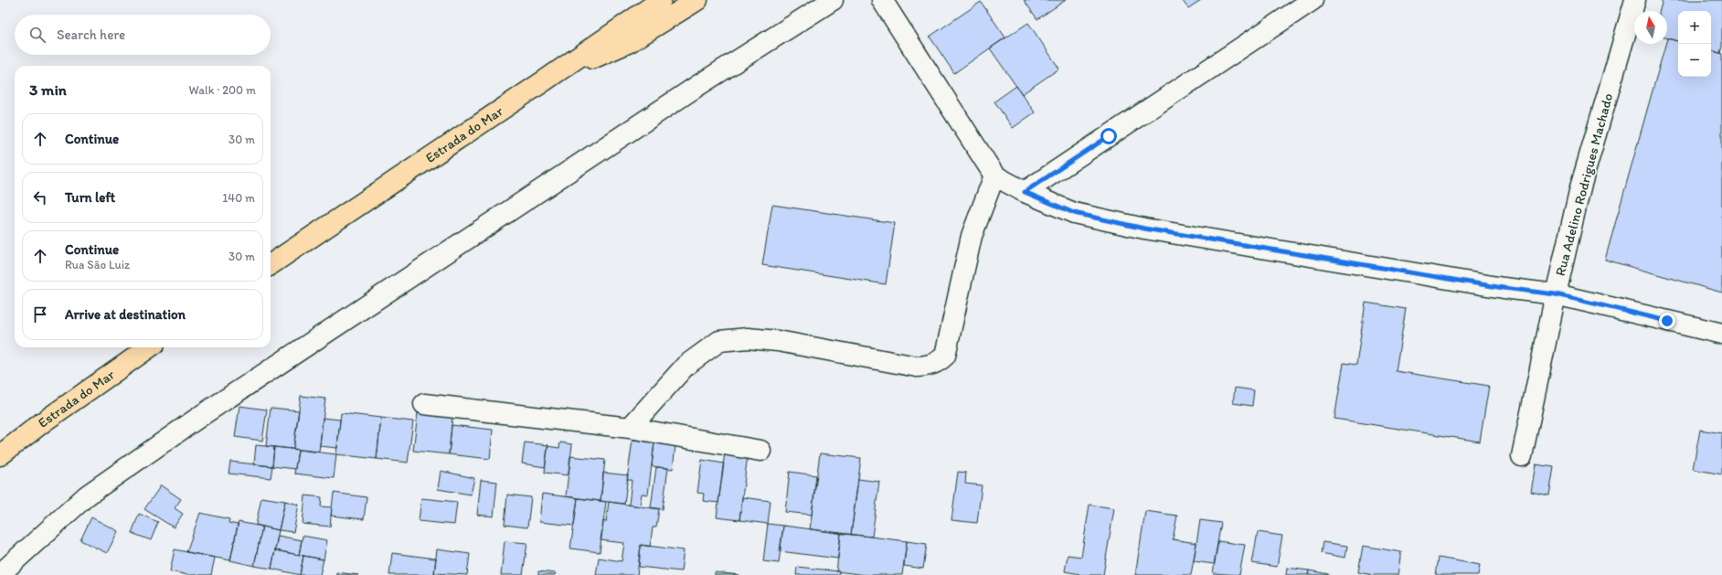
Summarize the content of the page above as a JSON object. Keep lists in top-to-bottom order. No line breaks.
{"streets":{"main road":["Estrada do Mar"],"street":["Rua Adelino Rodrigues Machado"]},"north":"top","page":{"map_buttons":["+","−"],"search":"Search here","heading":["3 min","Walk · 200 m"],"list":[["Continue","30 m"],["Turn left","140 m"],["Continue","Rua São Luiz","30 m"],"Arrive at destination"]}}
